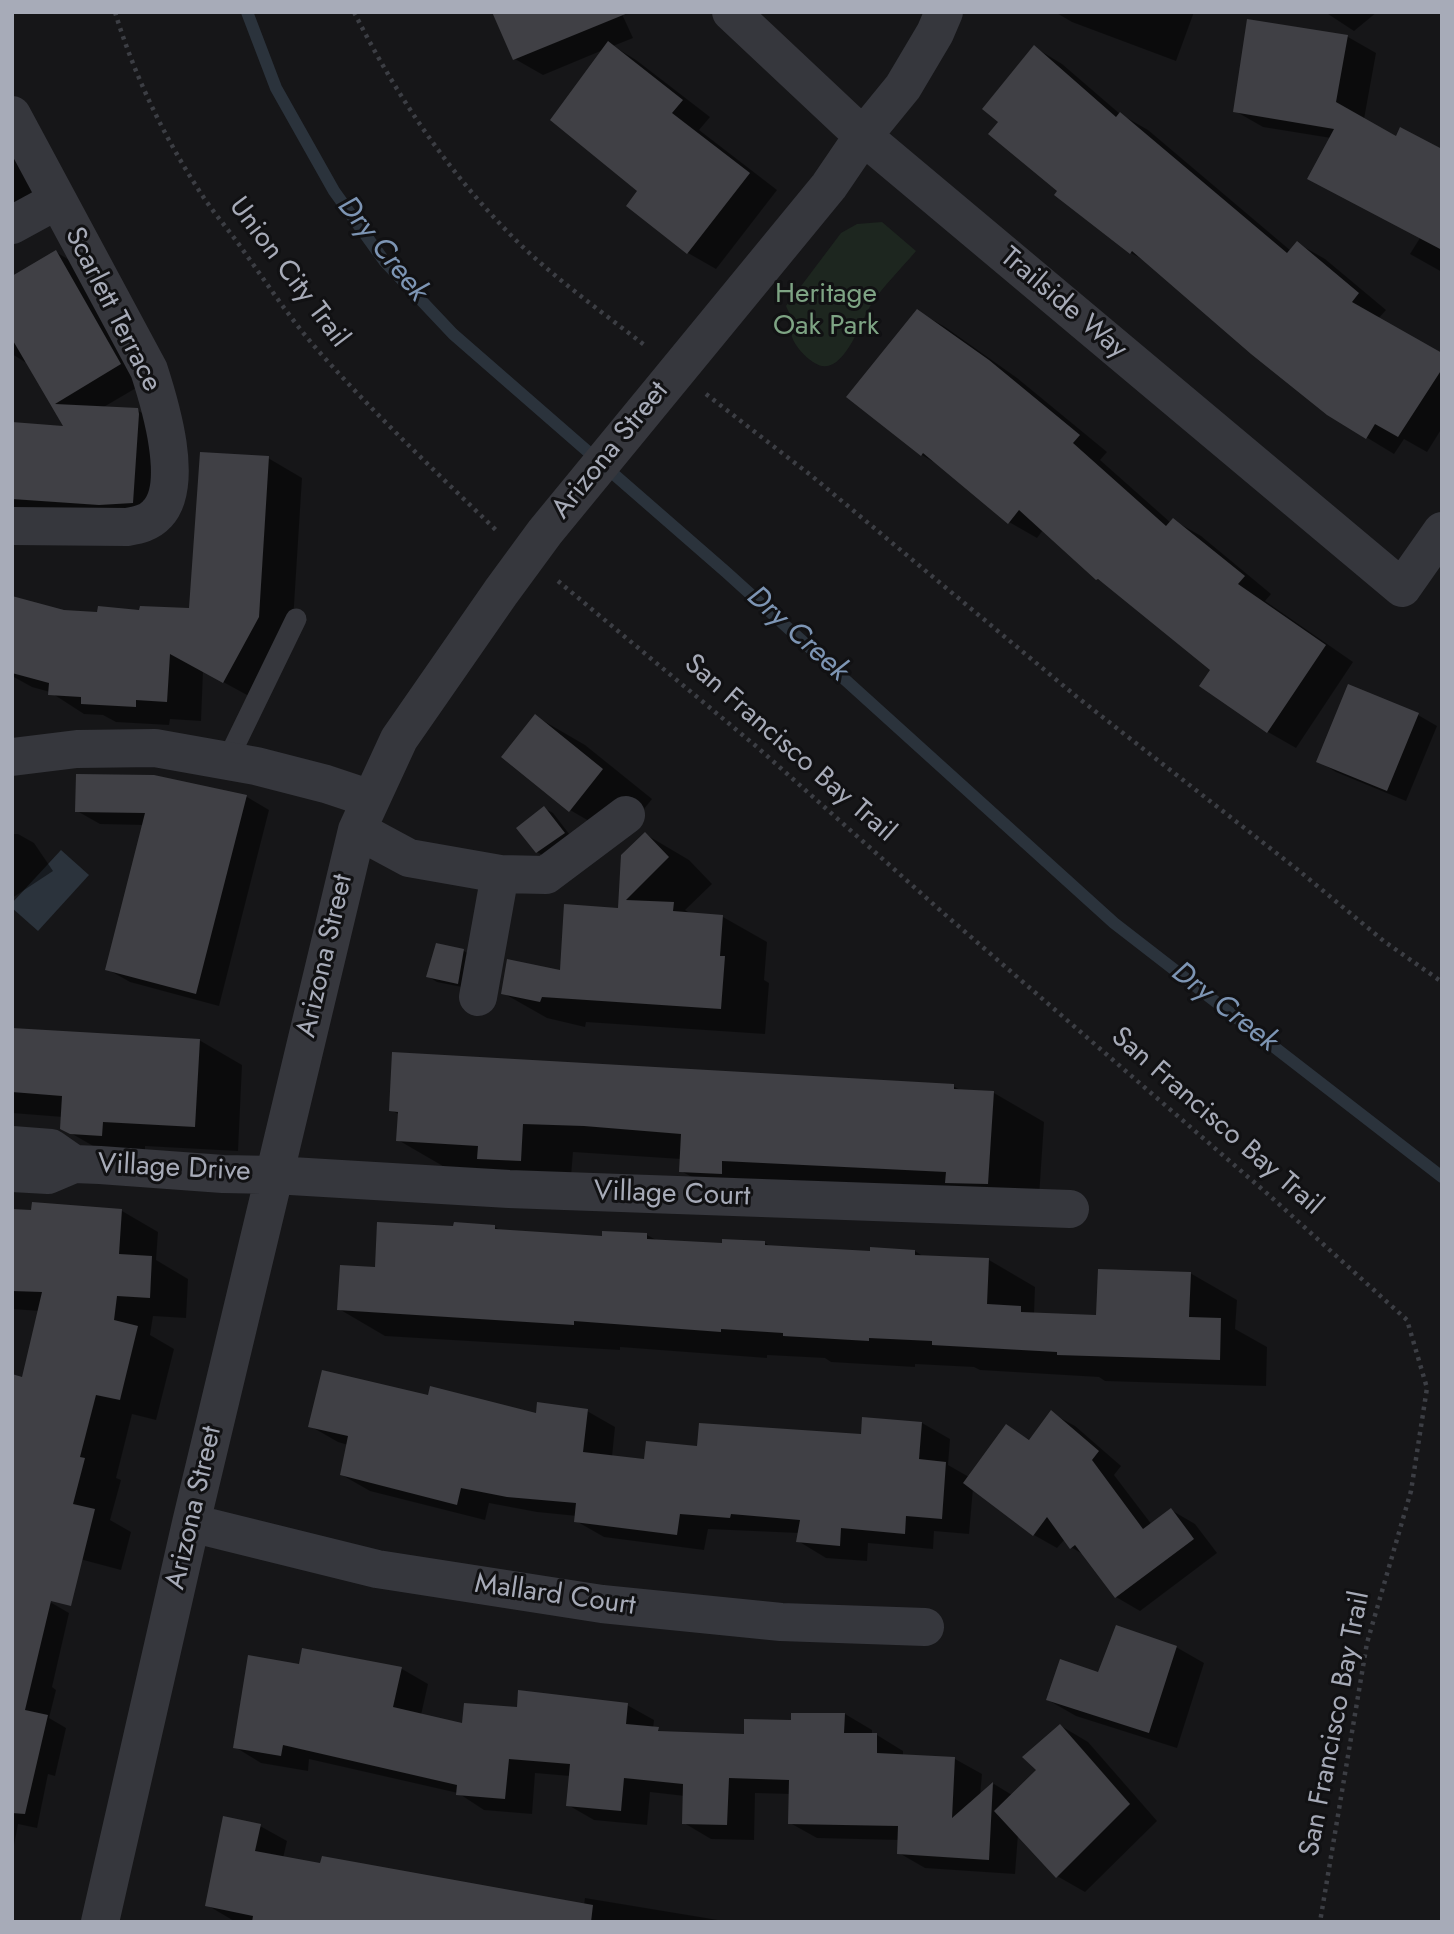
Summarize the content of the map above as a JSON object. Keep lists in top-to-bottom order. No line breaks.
{"streets":{"street":["Trailside Way","Scarlett Terrace","Arizona Street","Village Drive","Village Court","Mallard Court"],"path":["Union City Trail","San Francisco Bay Trail"]},"crossings":[["Trailside Way","Arizona Street"],["Arizona Street","San Francisco Bay Trail"],["Arizona Street","Village Drive"],["Arizona Street","Village Court"],["Arizona Street","Mallard Court"],["Village Drive","Village Court"]],"water":["Dry Creek"],"parks":["Heritage Oak Park"]}
